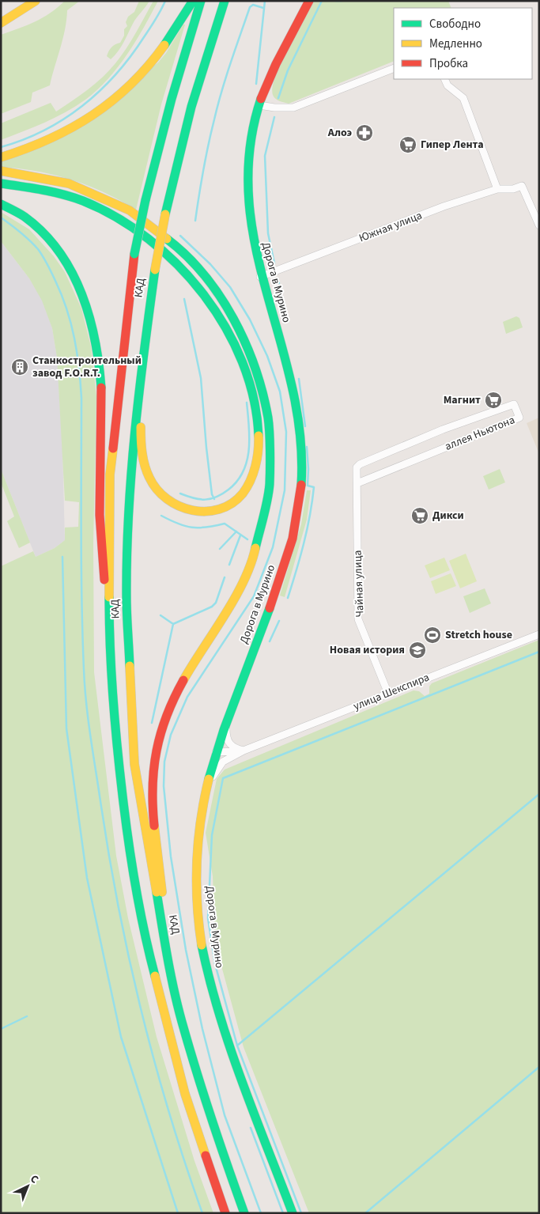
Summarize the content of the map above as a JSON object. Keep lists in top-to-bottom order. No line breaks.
{"streets":{"main road":["Дорога в Мурино","КАД"],"street":["Южная улица","аллея Ньютона","Чайная улица","улица Шекспира"]},"crossings":[["Южная улица","Дорога в Мурино"],["аллея Ньютона","Чайная улица"],["Чайная улица","улица Шекспира"]],"places":{"pharmacy":["Алоэ"],"supermarket":["Гипер Лента","Магнит","Дикси"],"building":["Станкостроительный завод F.O.R.T."],"sports":["Stretch house"],"school or university":["Новая история"]},"legend":["Свободно","Медленно","Пробка"],"north":"top right"}
